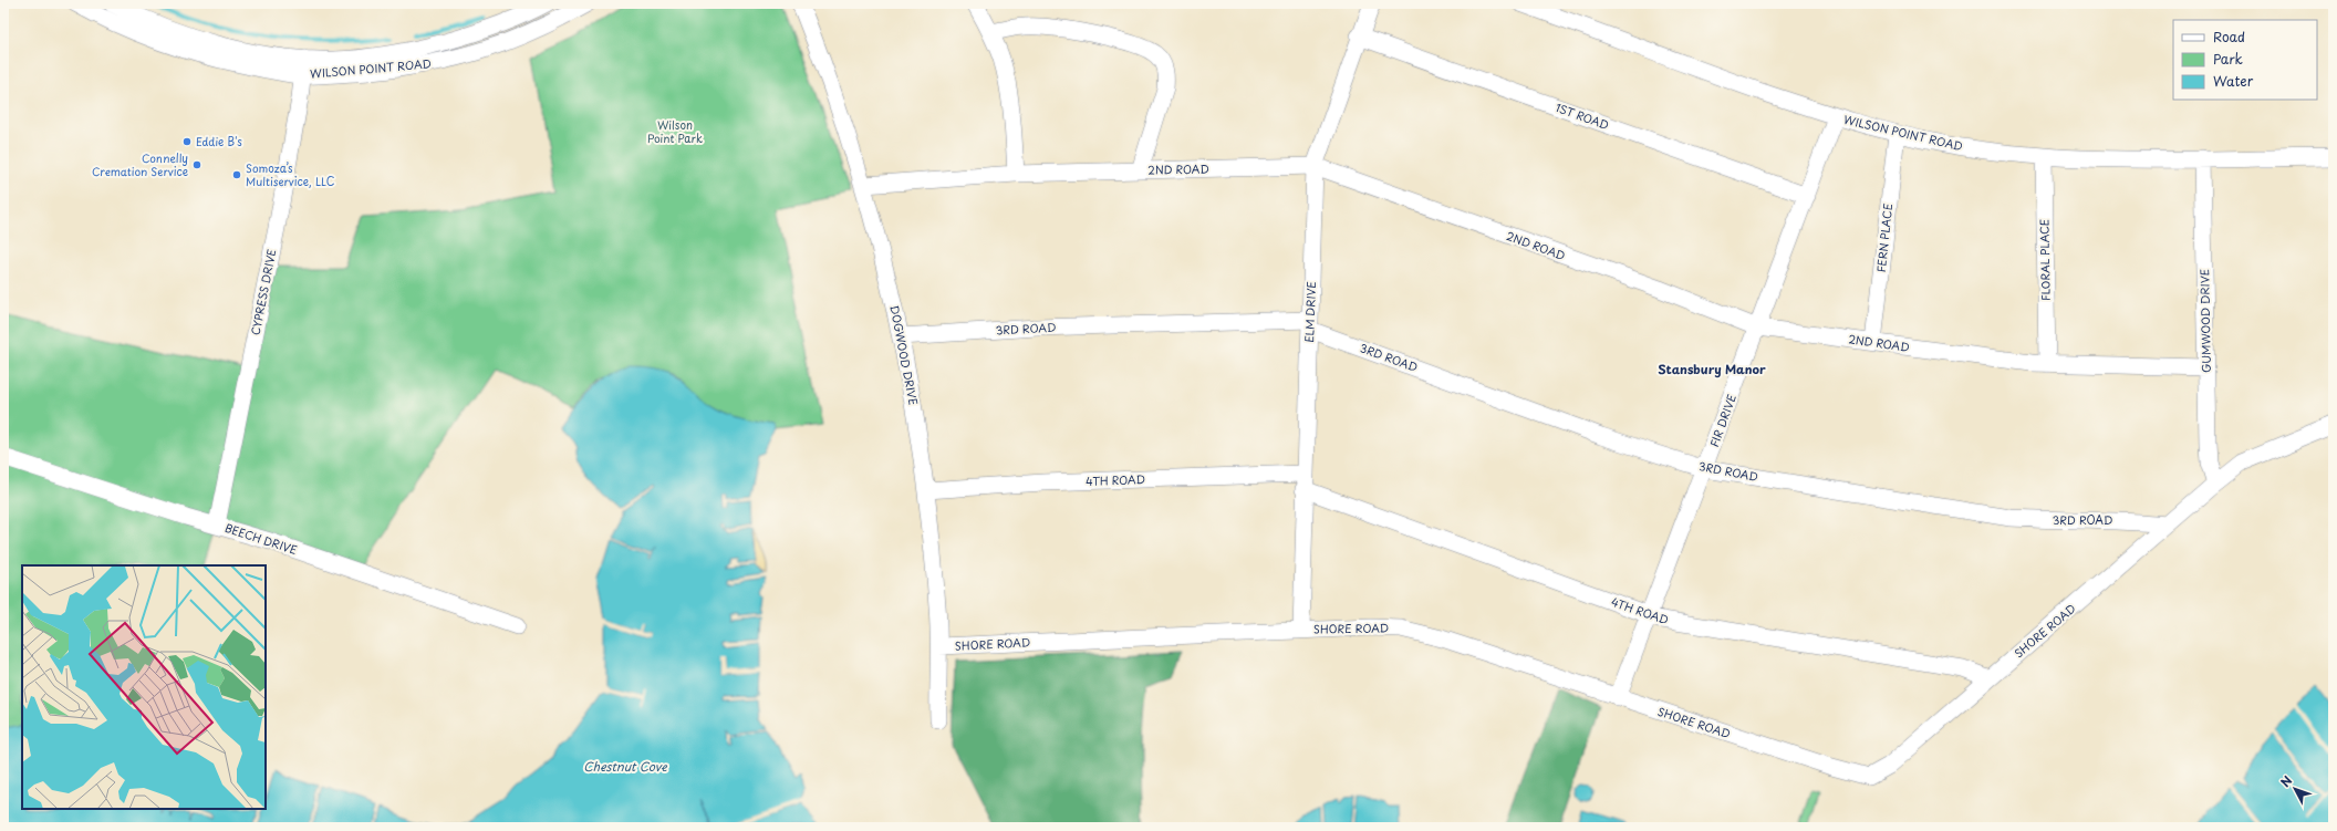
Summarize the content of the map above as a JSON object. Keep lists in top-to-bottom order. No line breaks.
{"streets":{"street":["WILSON POINT ROAD","1ST ROAD","2ND ROAD","FERN PLACE","FLORAL PLACE","CYPRESS DRIVE","ELM DRIVE","GUMWOOD DRIVE","3RD ROAD","DOGWOOD DRIVE","FIR DRIVE","4TH ROAD","BEECH DRIVE","SHORE ROAD"]},"crossings":[["WILSON POINT ROAD","FERN PLACE"],["WILSON POINT ROAD","FLORAL PLACE"],["WILSON POINT ROAD","CYPRESS DRIVE"],["WILSON POINT ROAD","GUMWOOD DRIVE"],["WILSON POINT ROAD","FIR DRIVE"],["1ST ROAD","ELM DRIVE"],["1ST ROAD","FIR DRIVE"],["2ND ROAD","FERN PLACE"],["2ND ROAD","FLORAL PLACE"],["2ND ROAD","ELM DRIVE"],["2ND ROAD","GUMWOOD DRIVE"],["2ND ROAD","DOGWOOD DRIVE"],["2ND ROAD","FIR DRIVE"],["CYPRESS DRIVE","BEECH DRIVE"],["ELM DRIVE","3RD ROAD"],["ELM DRIVE","4TH ROAD"],["ELM DRIVE","SHORE ROAD"],["GUMWOOD DRIVE","SHORE ROAD"],["3RD ROAD","DOGWOOD DRIVE"],["3RD ROAD","FIR DRIVE"],["3RD ROAD","SHORE ROAD"],["DOGWOOD DRIVE","4TH ROAD"],["DOGWOOD DRIVE","SHORE ROAD"],["FIR DRIVE","4TH ROAD"],["FIR DRIVE","SHORE ROAD"],["4TH ROAD","SHORE ROAD"]],"districts":["Stansbury Manor"],"water":["Chestnut Cove"],"parks":["Wilson Point Park"],"places":["Eddie B's","Connelly Cremation Service","Somoza’s Multiservice, LLC"],"legend":["Road","Park","Water"],"north":"top left"}
